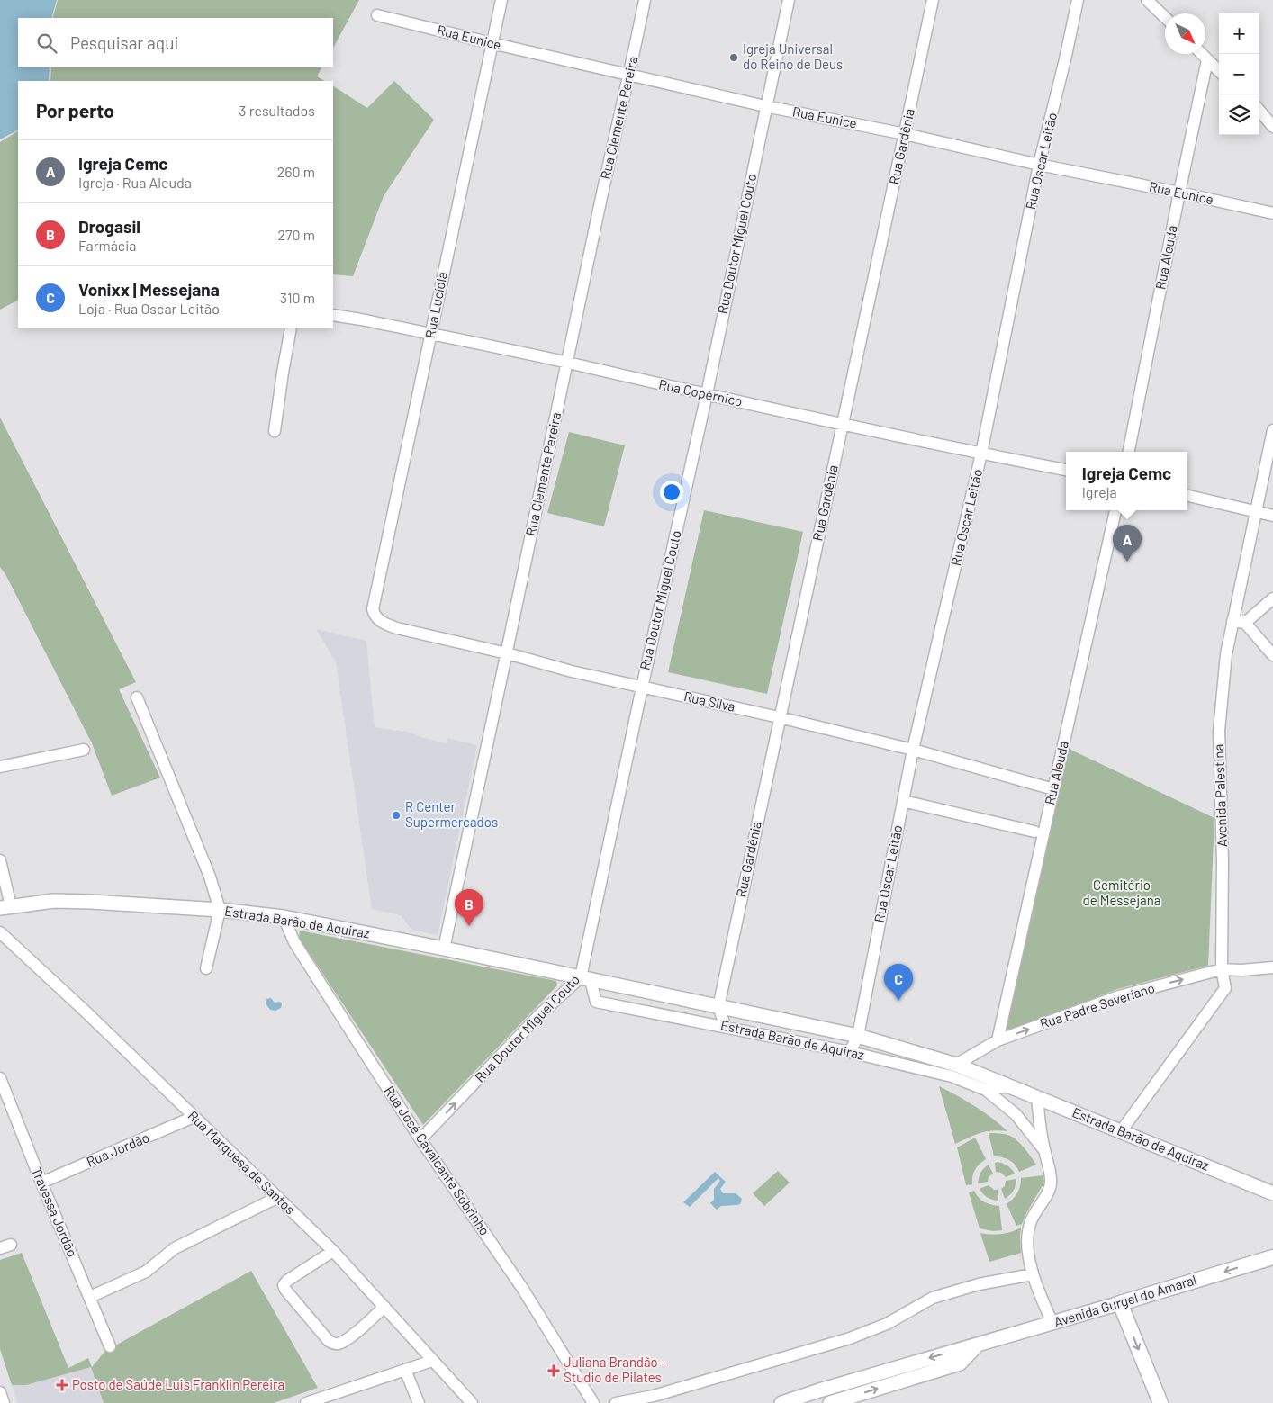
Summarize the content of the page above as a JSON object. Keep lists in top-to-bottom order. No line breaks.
{"streets":{"main road":["Avenida Gurgel do Amaral"],"street":["Rua Eunice","Rua Clemente Pereira","Rua Gardênia","Rua Oscar Leitão","Rua Doutor Miguel Couto","Rua Aleuda","Rua Lucíola","Rua Copérnico","Rua Sílva","Avenida Palestina","Estrada Barão de Aquiraz","Rua Padre Severíano","Rua Jordão","Rua José Cavalcante Sobrinho","Rua Marquesa de Santos","Travessa Jordão"]},"crossings":[["Rua Eunice","Rua Clemente Pereira"],["Rua Eunice","Rua Gardênia"],["Rua Eunice","Rua Oscar Leitão"],["Rua Eunice","Rua Doutor Miguel Couto"],["Rua Eunice","Rua Aleuda"],["Rua Eunice","Rua Lucíola"],["Rua Clemente Pereira","Rua Copérnico"],["Rua Clemente Pereira","Rua Sílva"],["Rua Clemente Pereira","Estrada Barão de Aquiraz"],["Rua Gardênia","Rua Copérnico"],["Rua Gardênia","Rua Sílva"],["Rua Gardênia","Estrada Barão de Aquiraz"],["Rua Oscar Leitão","Rua Copérnico"],["Rua Oscar Leitão","Rua Sílva"],["Rua Oscar Leitão","Estrada Barão de Aquiraz"],["Rua Doutor Miguel Couto","Rua Copérnico"],["Rua Doutor Miguel Couto","Rua Sílva"],["Rua Doutor Miguel Couto","Estrada Barão de Aquiraz"],["Rua Doutor Miguel Couto","Rua José Cavalcante Sobrinho"],["Rua Aleuda","Rua Sílva"],["Rua Aleuda","Rua Padre Severíano"],["Rua Lucíola","Rua Copérnico"],["Rua Lucíola","Rua Sílva"],["Avenida Palestina","Estrada Barão de Aquiraz"],["Avenida Palestina","Rua Padre Severíano"],["Estrada Barão de Aquiraz","Rua Padre Severíano"],["Estrada Barão de Aquiraz","Rua José Cavalcante Sobrinho"],["Rua Jordão","Rua Marquesa de Santos"],["Rua Jordão","Travessa Jordão"]],"one_way":["Rua Padre Severíano","Avenida Gurgel do Amaral"],"parks":["Cemitério de Messejana"],"places":{"other":["Igreja Universal do Reino de Deus","R Center Supermercados"],"health":["Juliana Brandão - Studio de Pilates","Posto de Saúde Luis Franklin Pereira"]},"north":"bottom right","page":{"map_buttons":["+","−"],"search":"Pesquisar aqui","heading":["Por perto","3 resultados"],"list":[{"mark":"A","name":"Igreja Cemc","note":"Igreja · Rua Aleuda","value":"260 m"},{"mark":"B","name":"Drogasil","note":"Farmácia","value":"270 m"},{"mark":"C","name":"Vonixx | Messejana","note":"Loja · Rua Oscar Leitão","value":"310 m"}],"popup":["Igreja Cemc","Igreja"],"pins":["A","B","C"]}}
